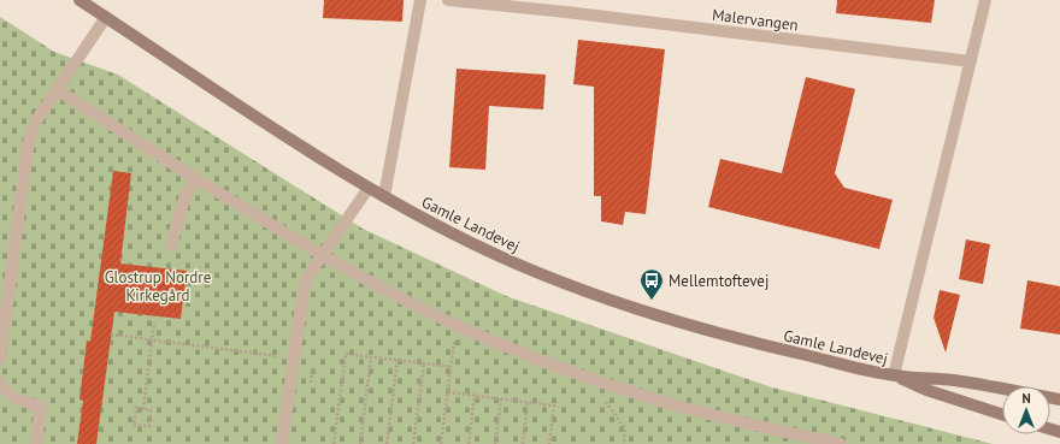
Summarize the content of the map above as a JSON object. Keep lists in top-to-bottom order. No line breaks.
{"streets":{"street":["Malervangen","Gamle Landevej"]},"parks":["Glostrup Nordre Kirkegård"],"places":{"bus stop":["Mellemtoftevej"]},"north":"top"}
